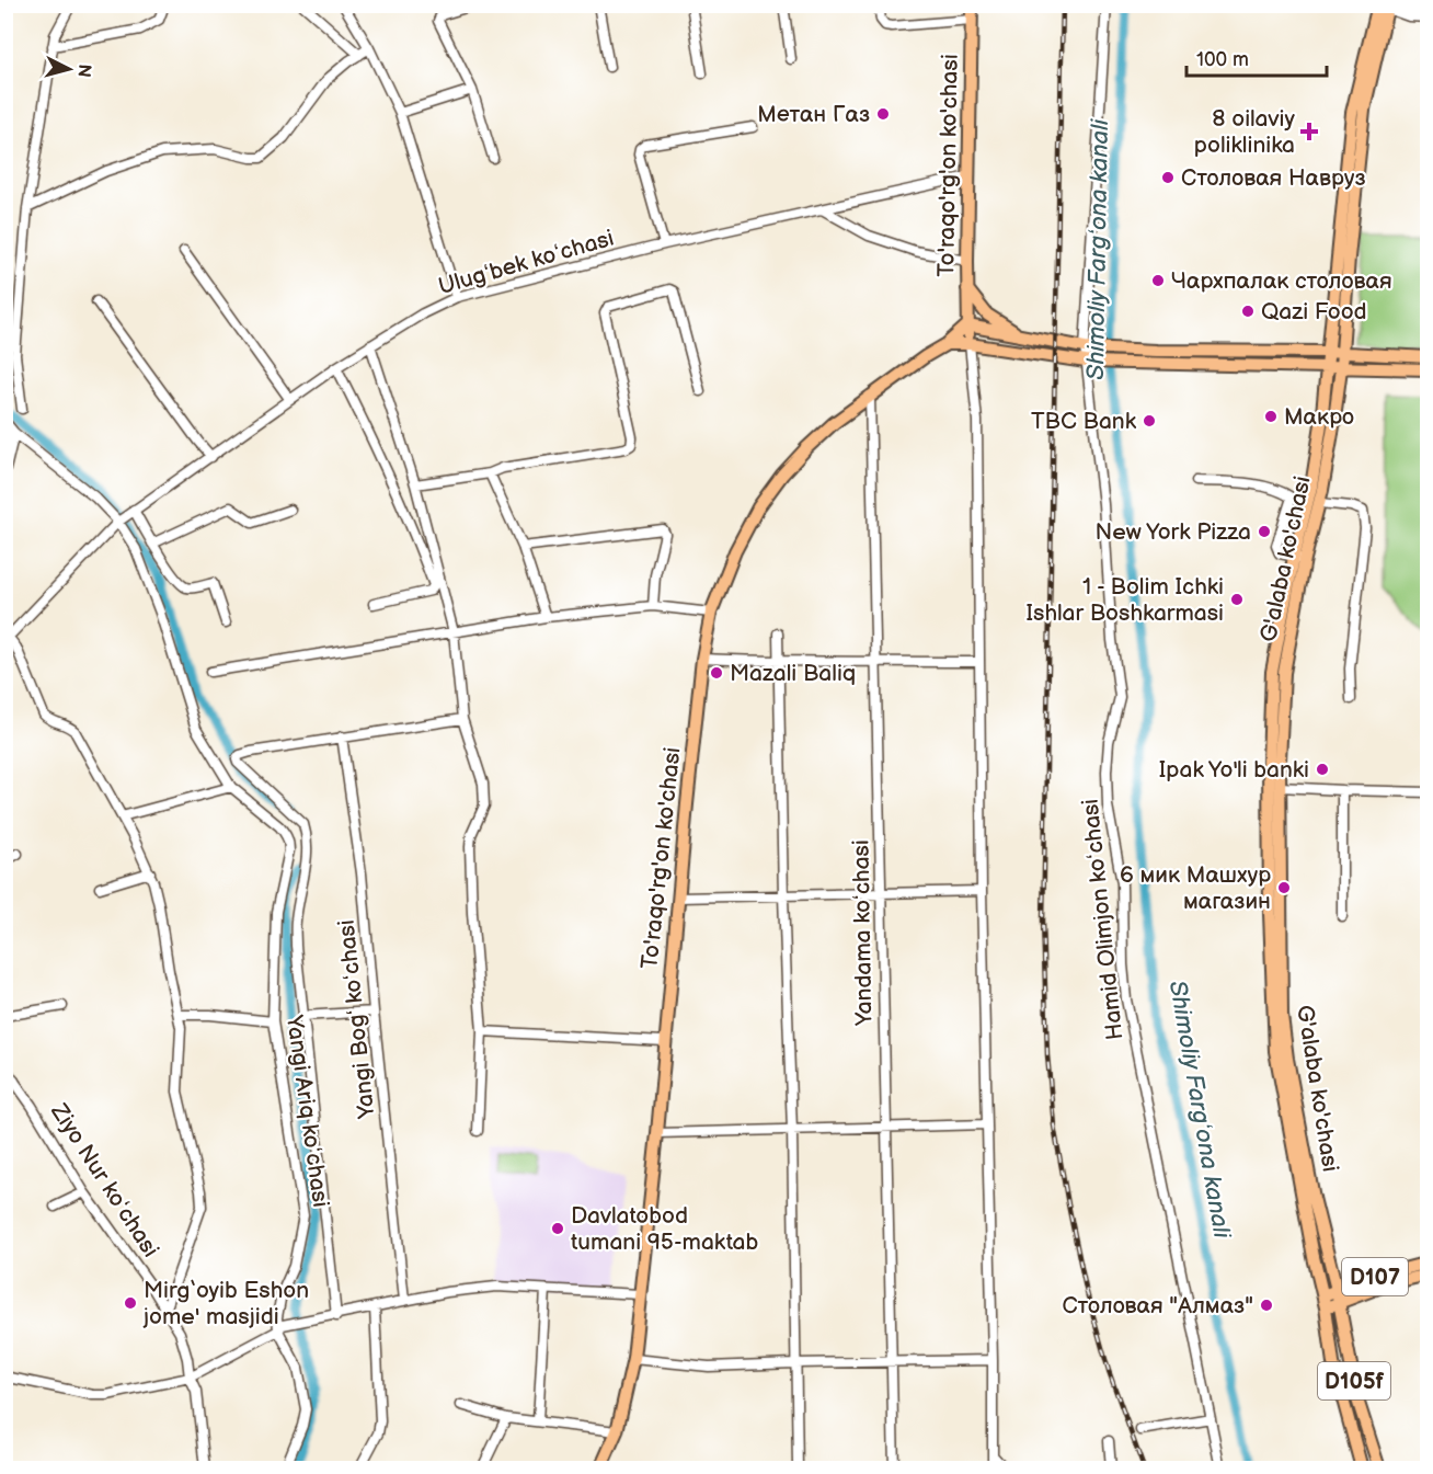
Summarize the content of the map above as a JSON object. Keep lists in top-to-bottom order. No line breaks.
{"streets":{"main road":["To'raqo'rg'on ko'chasi","G'alaba ko'chasi","D107","D105f"],"street":["Ulugʻbek koʻchasi","Hamid Olimjon koʻchasi","Yandama koʻchasi","Yangi Bogʻ koʻchasi","Yangi Ariq koʻchasi","Ziyo Nur koʻchasi"]},"crossings":[["To'raqo'rg'on ko'chasi","Ulugʻbek koʻchasi"],["To'raqo'rg'on ko'chasi","Yandama koʻchasi"],["Ulugʻbek koʻchasi","Yangi Ariq koʻchasi"],["G'alaba ko'chasi","D107"],["G'alaba ko'chasi","D105f"]],"water":["Shimoliy Fargʻona kanali"],"places":{"other":["Метан Газ","Столовая Навруз","Чархпалак столовая","Qazi Food","Макро","TBC Bank","New York Pizza","1 - Bolim Ichki Ishlar Boshkarmasi","Mazali Baliq","Ipak Yo'li banki","6 мик Машхур магазин","Davlatobod tumani 95-maktab","Mirg‘oyib Eshon jome' masjidi","Столовая \"Алмаз\""],"health":["8 oilaviy poliklinika"]},"scale_bar":"100 m","north":"right"}
